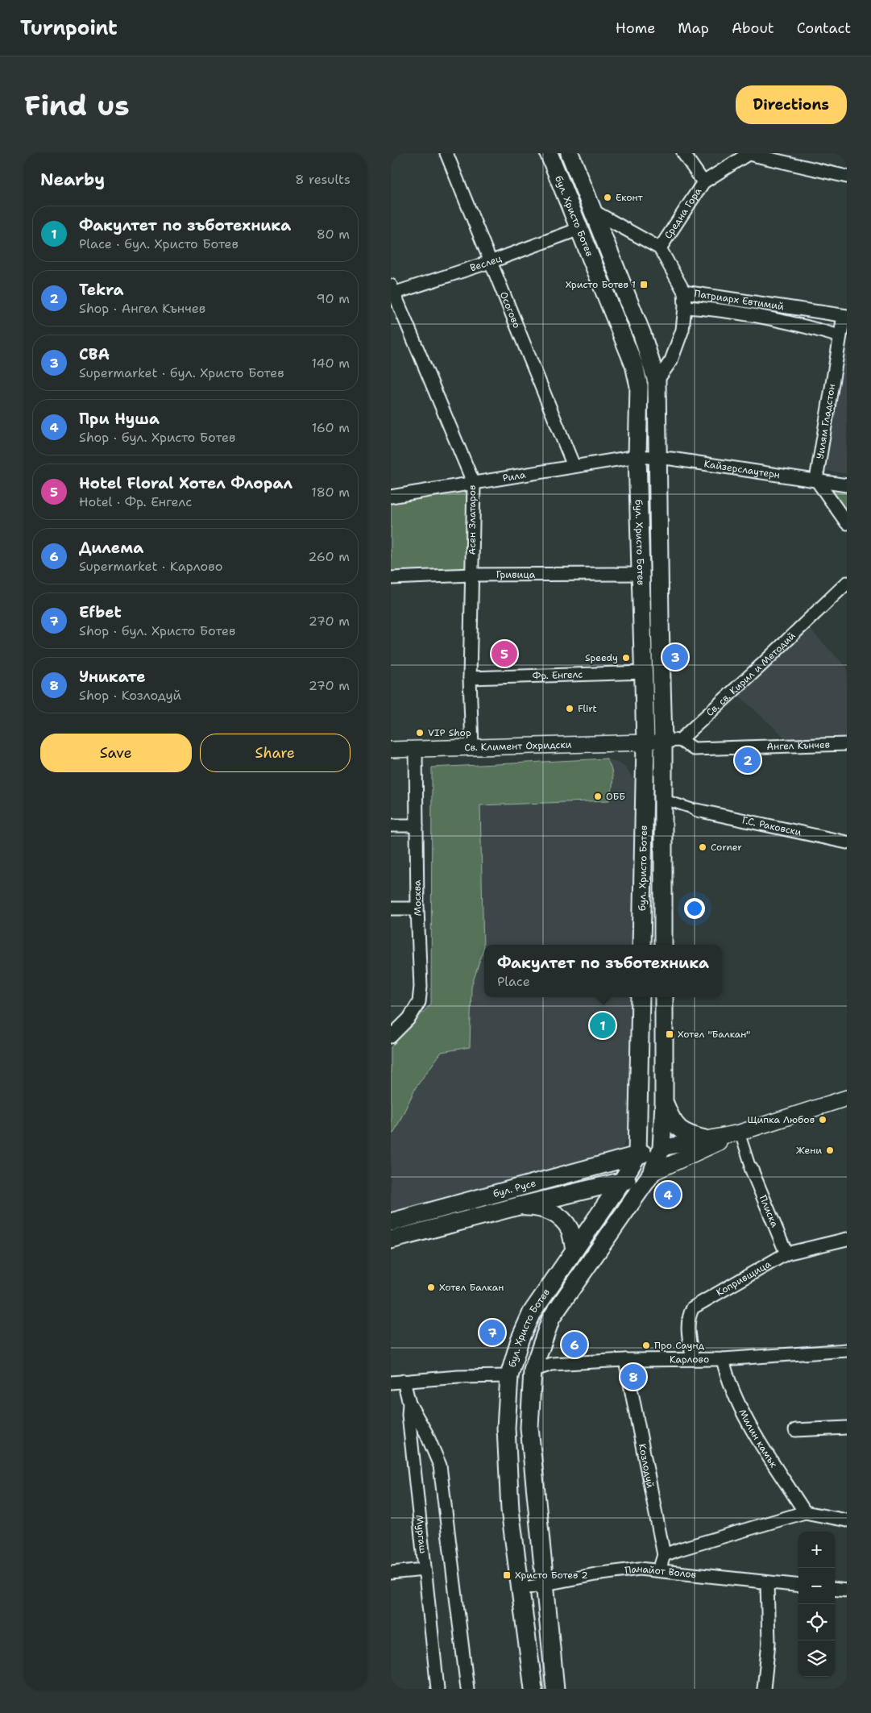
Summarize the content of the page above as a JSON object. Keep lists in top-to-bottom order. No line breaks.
{"streets":{"main road":["бул. Христо Ботев","бул. Русе"],"street":["Средна Гора","Веслец","Патриарх Евтимий","Осогово","Уилям Гладстон","Кайзерслаутерн","Рила","Асен Златаров","Гривица","Св. св. Кирил и Методий","Фр. Енгелс","Св. Климент Охридски","Ангел Кънчев","Г.С. Раковски","Москва","Плиска","Копривщица","Карлово","Милин камък","Козлодуй","Мургаш","Панайот Волов"]},"crossings":[["Средна Гора","Патриарх Евтимий"],["бул. Христо Ботев","Веслец"],["бул. Христо Ботев","Кайзерслаутерн"],["бул. Христо Ботев","Рила"],["бул. Христо Ботев","Гривица"],["бул. Христо Ботев","Св. св. Кирил и Методий"],["бул. Христо Ботев","Фр. Енгелс"],["бул. Христо Ботев","Св. Климент Охридски"],["бул. Христо Ботев","Ангел Кънчев"],["бул. Христо Ботев","бул. Русе"],["бул. Христо Ботев","Карлово"],["бул. Христо Ботев","Панайот Волов"],["Веслец","Осогово"],["Веслец","Асен Златаров"],["Патриарх Евтимий","Уилям Гладстон"],["Осогово","Рила"],["Уилям Гладстон","Кайзерслаутерн"],["Кайзерслаутерн","Рила"],["Рила","Асен Златаров"],["Асен Златаров","Гривица"],["Асен Златаров","Фр. Енгелс"],["Асен Златаров","Св. Климент Охридски"],["Св. св. Кирил и Методий","Ангел Кънчев"],["Св. Климент Охридски","Москва"],["Плиска","Копривщица"],["Копривщица","Карлово"],["Карлово","Милин камък"],["Карлово","Козлодуй"],["Козлодуй","Панайот Волов"]],"places":{"other":["Еконт","Speedy","Flirt","VIP Shop","ОББ","Corner","Щипка Любов","Жени","Хотел Балкан","Про Саунд"],"transit":["Христо Ботев 1","Хотел \"Балкан\"","Христо Ботев 2"]},"page":{"header":"Turnpoint","nav":["Home","Map","About","Contact"],"buttons":["Directions",["Save","Share"]],"title":"Find us","heading":["Nearby","8 results"],"list":[{"mark":"1","name":"Факултет по зъботехника","note":"Place · бул. Христо Ботев","value":"80 m"},{"mark":"2","name":"Tekra","note":"Shop · Ангел Кънчев","value":"90 m"},{"mark":"3","name":"CBA","note":"Supermarket · бул. Христо Ботев","value":"140 m"},{"mark":"4","name":"При Нуша","note":"Shop · бул. Христо Ботев","value":"160 m"},{"mark":"5","name":"Hotel Floral Хотел Флорал","note":"Hotel · Фр. Енгелс","value":"180 m"},{"mark":"6","name":"Дилема","note":"Supermarket · Карлово","value":"260 m"},{"mark":"7","name":"Efbet","note":"Shop · бул. Христо Ботев","value":"270 m"},{"mark":"8","name":"Уникате","note":"Shop · Козлодуй","value":"270 m"}],"pins":["5","3","2","1","4","7","6","8"],"popup":["Факултет по зъботехника","Place"],"map_buttons":["+","−"]}}
